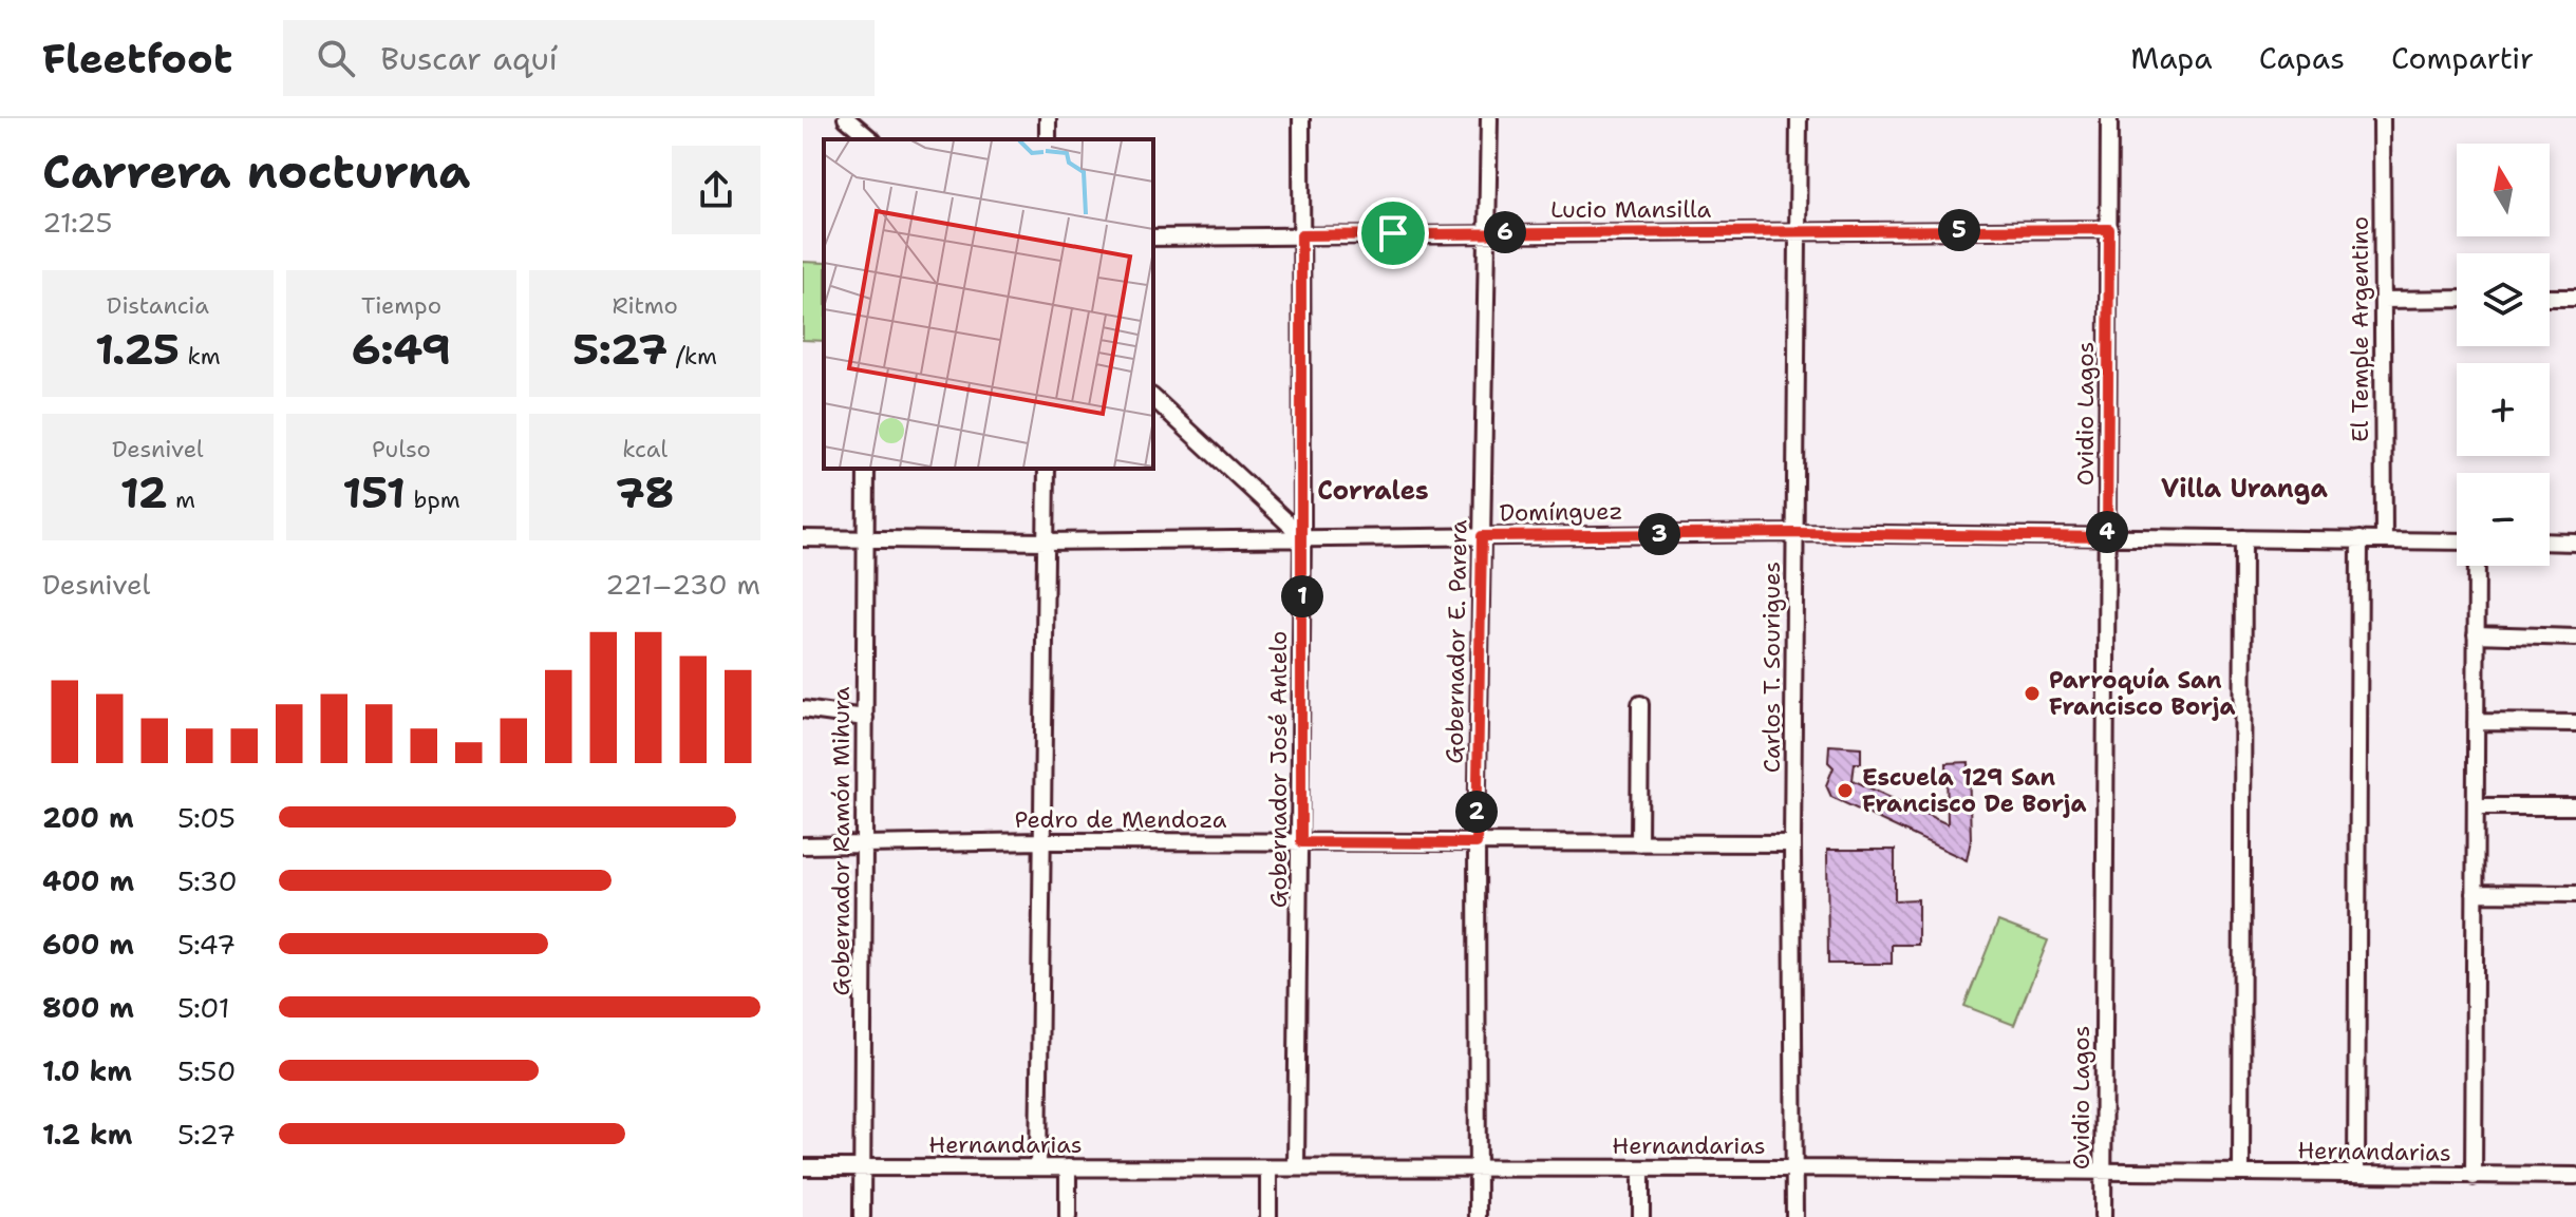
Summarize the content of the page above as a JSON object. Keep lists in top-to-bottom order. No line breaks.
{"streets":{"street":["Lucio Mansilla","El Temple Argentino","Ovidio Lagos","Domínguez","Gobernador E. Parera","Carlos T. Sourigues","Gobernador José Antelo","Pedro de Mendoza","Gobernador Ramón Mihura","Hernandarias"]},"crossings":[["Lucio Mansilla","Ovidio Lagos"],["Lucio Mansilla","Gobernador E. Parera"],["Lucio Mansilla","Carlos T. Sourigues"],["Lucio Mansilla","Gobernador José Antelo"],["El Temple Argentino","Domínguez"],["Ovidio Lagos","Domínguez"],["Ovidio Lagos","Hernandarias"],["Domínguez","Gobernador E. Parera"],["Domínguez","Carlos T. Sourigues"],["Domínguez","Gobernador José Antelo"],["Domínguez","Gobernador Ramón Mihura"],["Gobernador E. Parera","Pedro de Mendoza"],["Gobernador E. Parera","Hernandarias"],["Carlos T. Sourigues","Pedro de Mendoza"],["Carlos T. Sourigues","Hernandarias"],["Gobernador José Antelo","Pedro de Mendoza"],["Gobernador José Antelo","Hernandarias"],["Pedro de Mendoza","Gobernador Ramón Mihura"],["Gobernador Ramón Mihura","Hernandarias"]],"districts":["Villa Uranga","Corrales"],"places":["Parroquía San Francisco Borja","Escuela 129 San Francisco De Borja"],"north":"top","page":{"header":"Fleetfoot","search":"Buscar aquí","nav":["Mapa","Capas","Compartir"],"heading":["Carrera nocturna","21:25"],"map_buttons":["+","−"],"pins":["5","6","4","3","1","2"],"stats":[["Distancia","1.25 km"],["Tiempo","6:49"],["Ritmo","5:27 /km"],["Desnivel","12 m"],["Pulso","151 bpm"],["kcal","78"]],"chart":["Desnivel","221–230 m"],"list":[{"name":"200 m","note":"5:05"},{"name":"400 m","note":"5:30"},{"name":"600 m","note":"5:47"},{"name":"800 m","note":"5:01"},{"name":"1.0 km","note":"5:50"},{"name":"1.2 km","note":"5:27"}]}}
